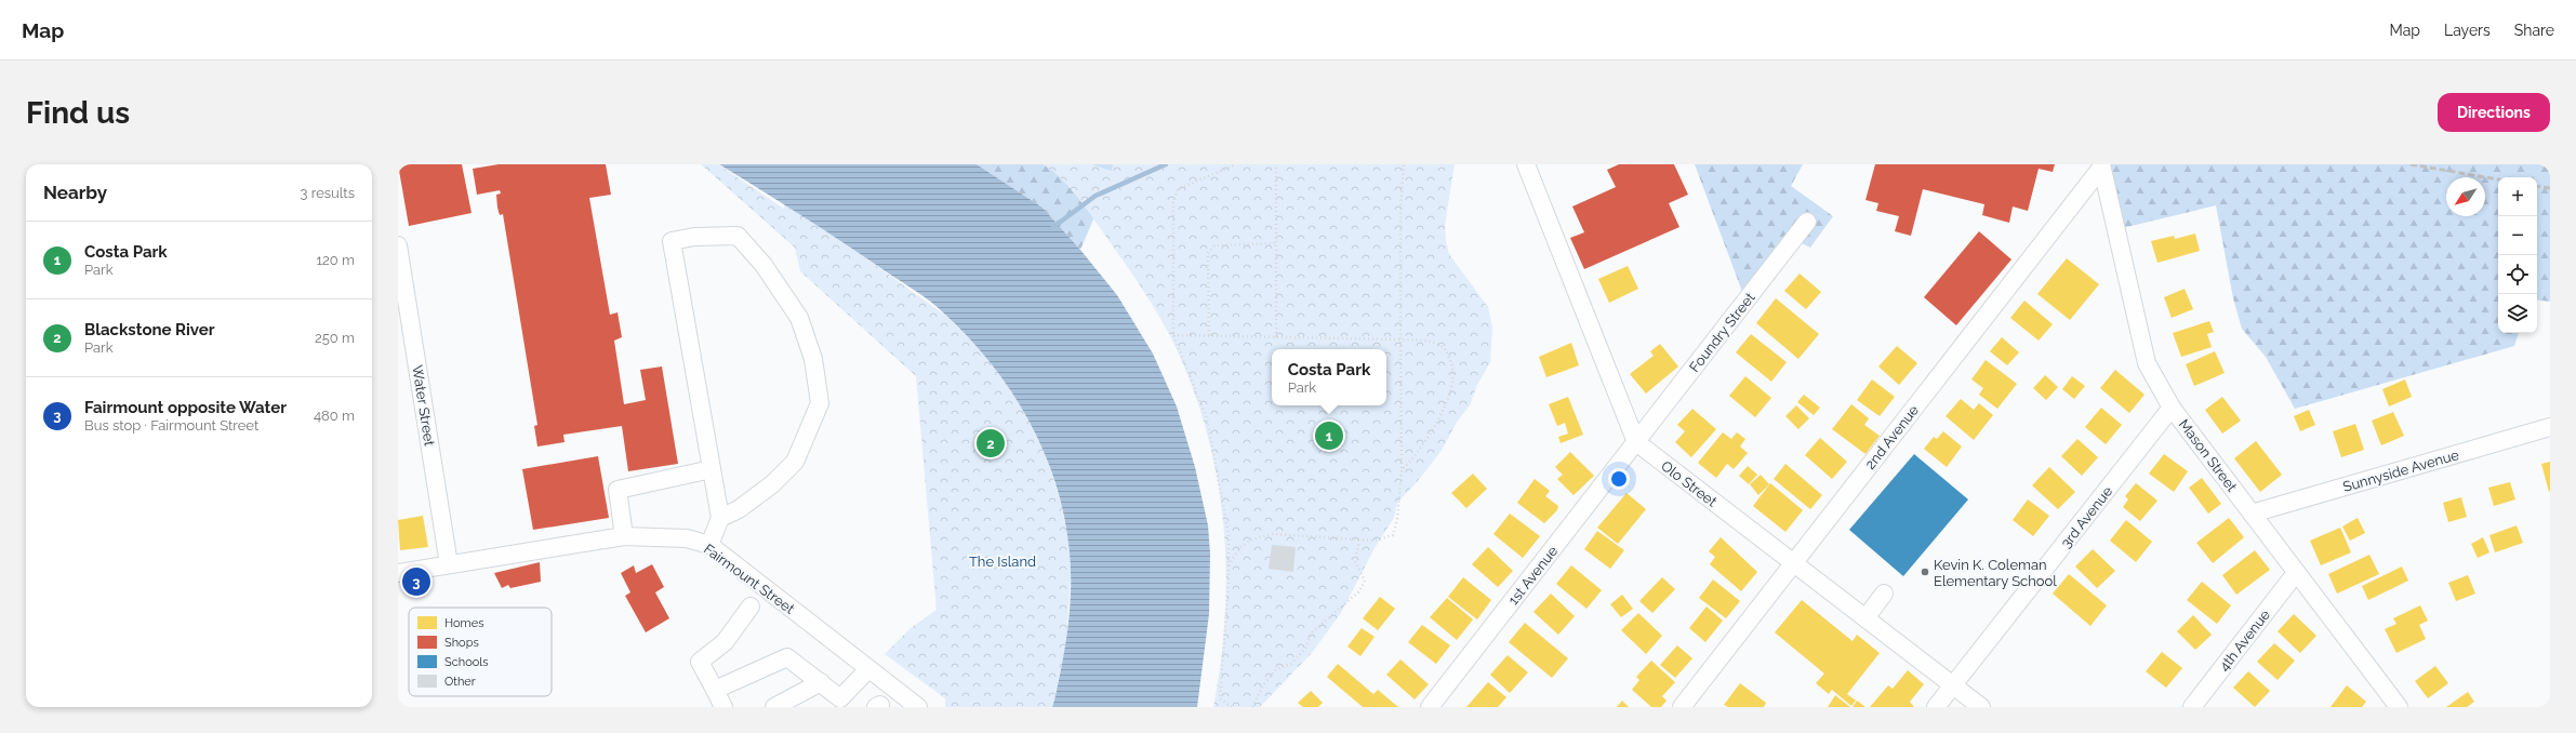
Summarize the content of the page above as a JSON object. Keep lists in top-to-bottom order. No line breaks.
{"streets":{"street":["Foundry Street","Water Street","2nd Avenue","Mason Street","Sunnyside Avenue","Olo Street","3rd Avenue","1st Avenue","Fairmount Street","4th Avenue"]},"crossings":[["Foundry Street","Olo Street"],["Foundry Street","1st Avenue"],["Water Street","Fairmount Street"],["2nd Avenue","Mason Street"],["2nd Avenue","Olo Street"],["Mason Street","Sunnyside Avenue"],["Mason Street","3rd Avenue"],["Mason Street","4th Avenue"],["Olo Street","3rd Avenue"],["Olo Street","1st Avenue"]],"parks":["The Island"],"places":["Kevin K. Coleman Elementary School"],"legend":["Homes","Shops","Schools","Other"],"north":"bottom left","page":{"header":"Map","nav":["Map","Layers","Share"],"buttons":"Directions","title":"Find us","heading":["Nearby","3 results"],"map_buttons":["+","−"],"list":[{"mark":"1","name":"Costa Park","note":"Park","value":"120 m"},{"mark":"2","name":"Blackstone River","note":"Park","value":"250 m"},{"mark":"3","name":"Fairmount opposite Water","note":"Bus stop · Fairmount Street","value":"480 m"}],"popup":["Costa Park","Park"],"pins":["1","2","3"]}}
